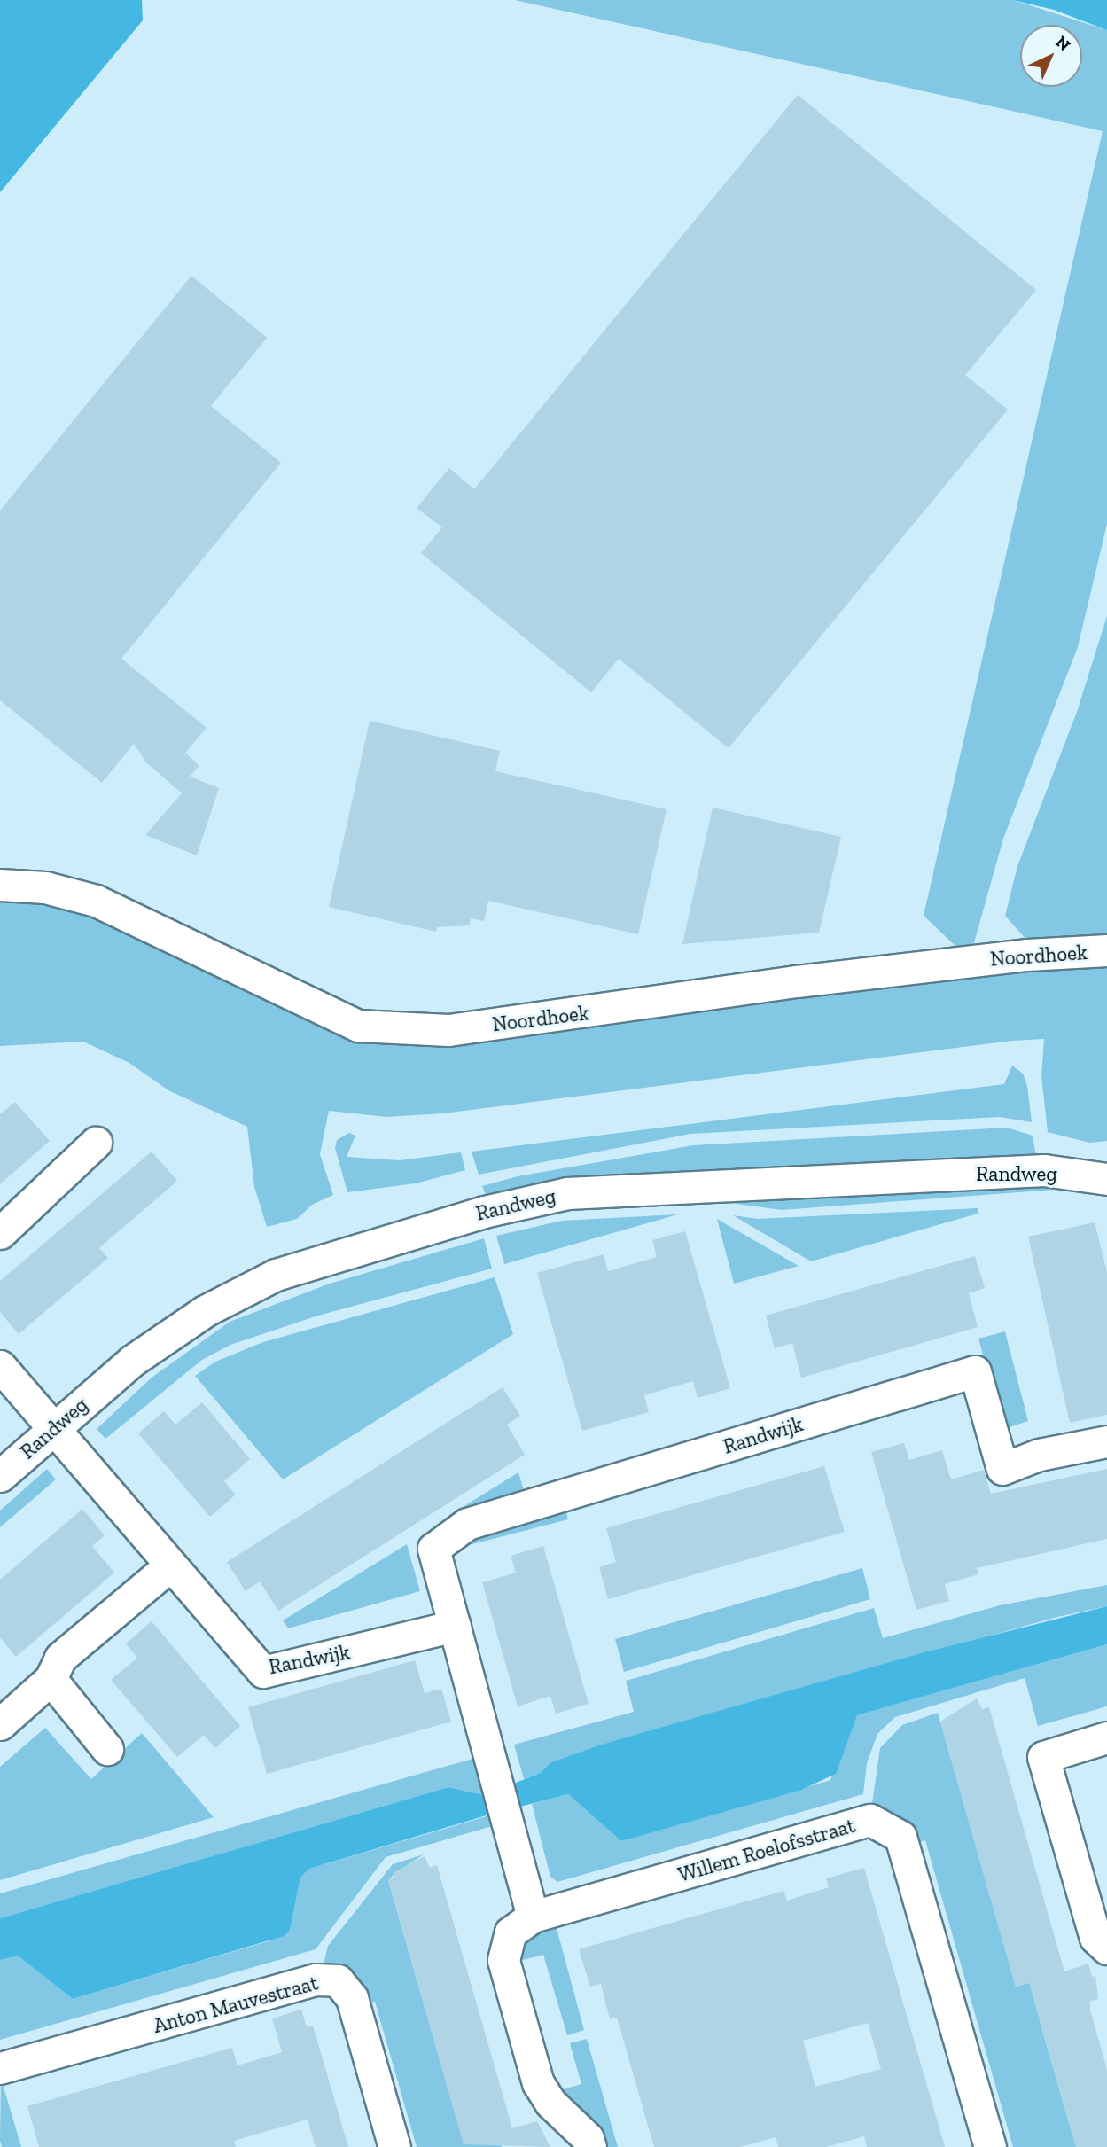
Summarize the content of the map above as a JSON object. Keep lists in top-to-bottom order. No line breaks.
{"streets":{"street":["Noordhoek","Randweg","Randwijk","Willem Roelofsstraat","Anton Mauvestraat"]},"crossings":[["Randweg","Randwijk"],["Randwijk","Willem Roelofsstraat"]],"north":"top right"}
